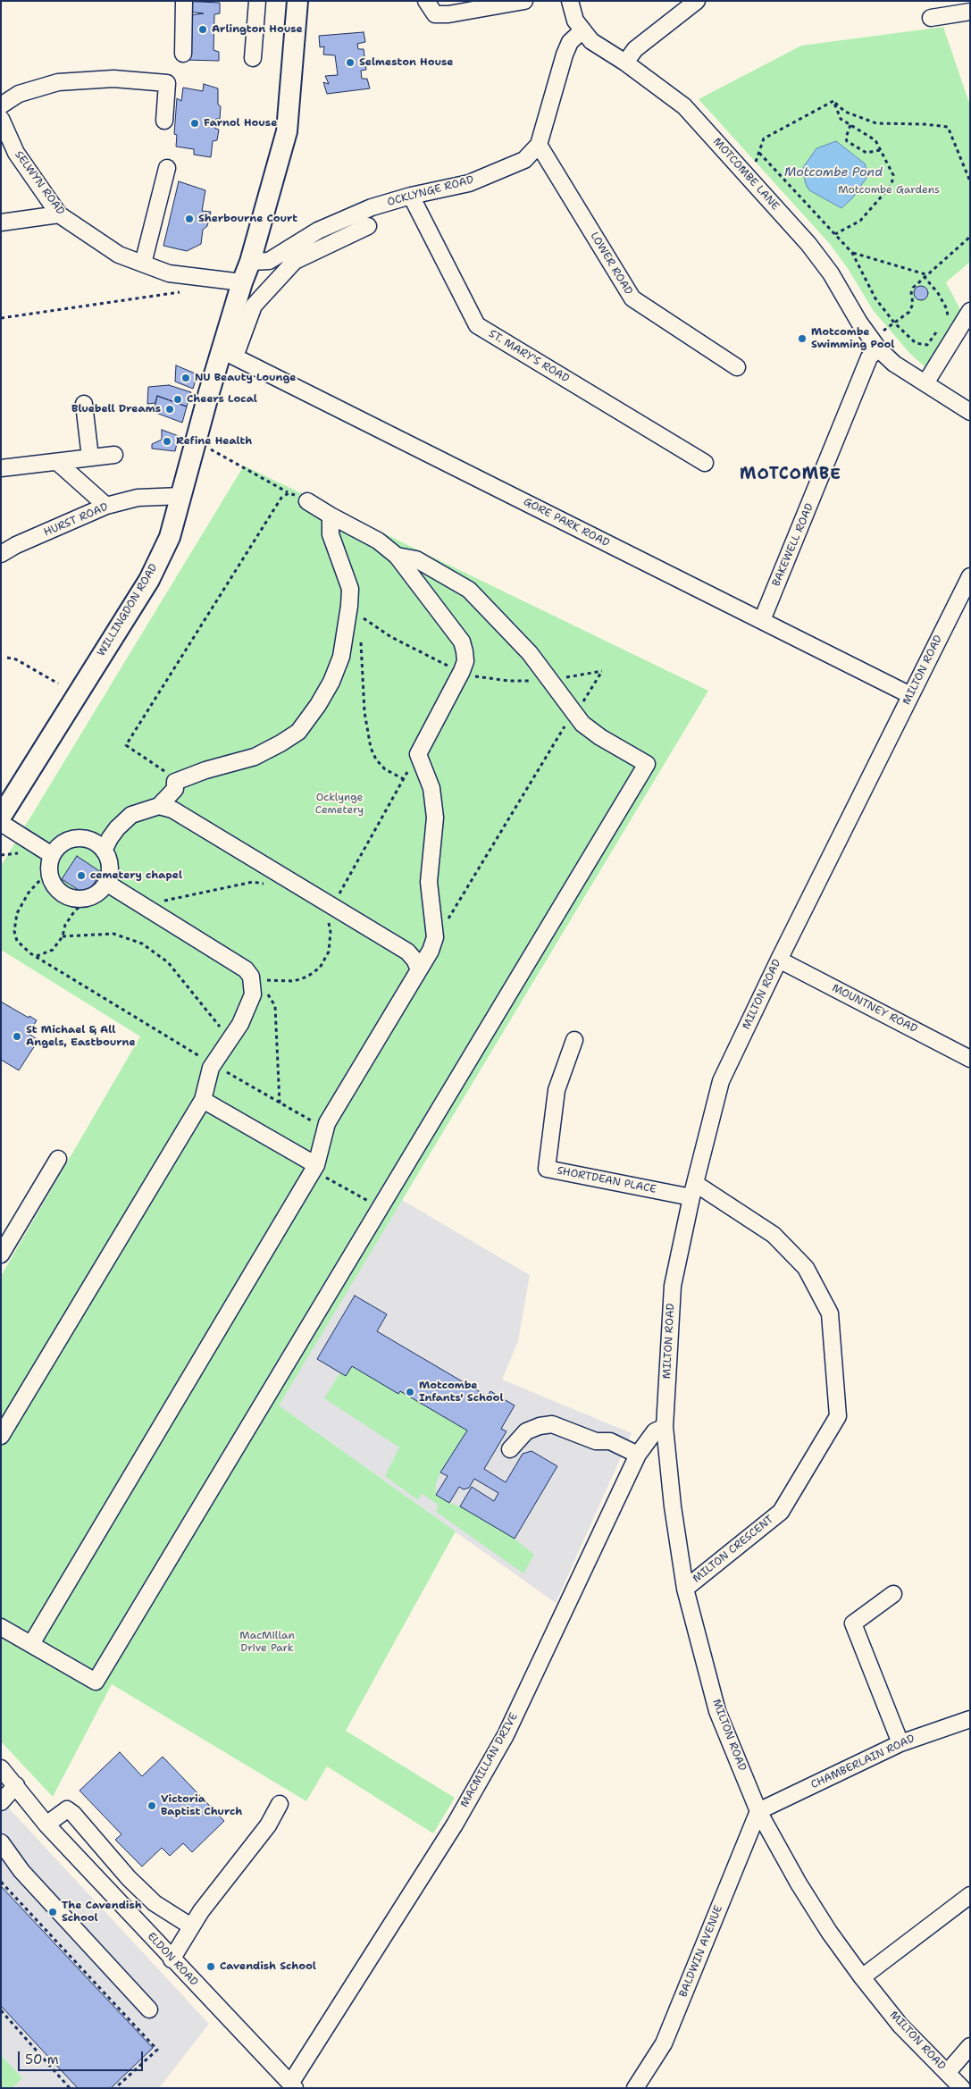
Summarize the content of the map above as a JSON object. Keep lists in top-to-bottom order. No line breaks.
{"streets":{"main road":["WILLINGDON ROAD"],"street":["MOTCOMBE LANE","SELWYN ROAD","OCKLYNGE ROAD","LOWER ROAD","ST. MARY'S ROAD","HURST ROAD","GORE PARK ROAD","BAKEWELL ROAD","MILTON ROAD","MOUNTNEY ROAD","SHORTDEAN PLACE","MILTON CRESCENT","MACMILLAN DRIVE","CHAMBERLAIN ROAD","BALDWIN AVENUE","ELDON ROAD"]},"crossings":[["MOTCOMBE LANE","BAKEWELL ROAD"],["SELWYN ROAD","WILLINGDON ROAD"],["OCKLYNGE ROAD","LOWER ROAD"],["OCKLYNGE ROAD","ST. MARY'S ROAD"],["OCKLYNGE ROAD","WILLINGDON ROAD"],["HURST ROAD","WILLINGDON ROAD"],["GORE PARK ROAD","BAKEWELL ROAD"],["GORE PARK ROAD","WILLINGDON ROAD"],["GORE PARK ROAD","MILTON ROAD"],["MILTON ROAD","MOUNTNEY ROAD"],["MILTON ROAD","SHORTDEAN PLACE"],["MILTON ROAD","MILTON CRESCENT"],["MILTON ROAD","MACMILLAN DRIVE"],["MILTON ROAD","CHAMBERLAIN ROAD"],["MILTON ROAD","BALDWIN AVENUE"],["SHORTDEAN PLACE","MILTON CRESCENT"],["MACMILLAN DRIVE","ELDON ROAD"],["CHAMBERLAIN ROAD","BALDWIN AVENUE"]],"districts":["MOTCOMBE"],"water":["Motcombe Pond"],"parks":["Motcombe Gardens","Ocklynge Cemetery","MacMillan Drive Park"],"places":["Arlington House","Selmeston House","Farnol House","Sherbourne Court","Motcombe Swimming Pool","NU Beauty Lounge","Cheers Local","Bluebell Dreams","Refine Health","cemetery chapel","St Michael & All Angels, Eastbourne","Motcombe Infants' School","Victoria Baptist Church","The Cavendish School","Cavendish School"],"scale_bar":"50 m"}
